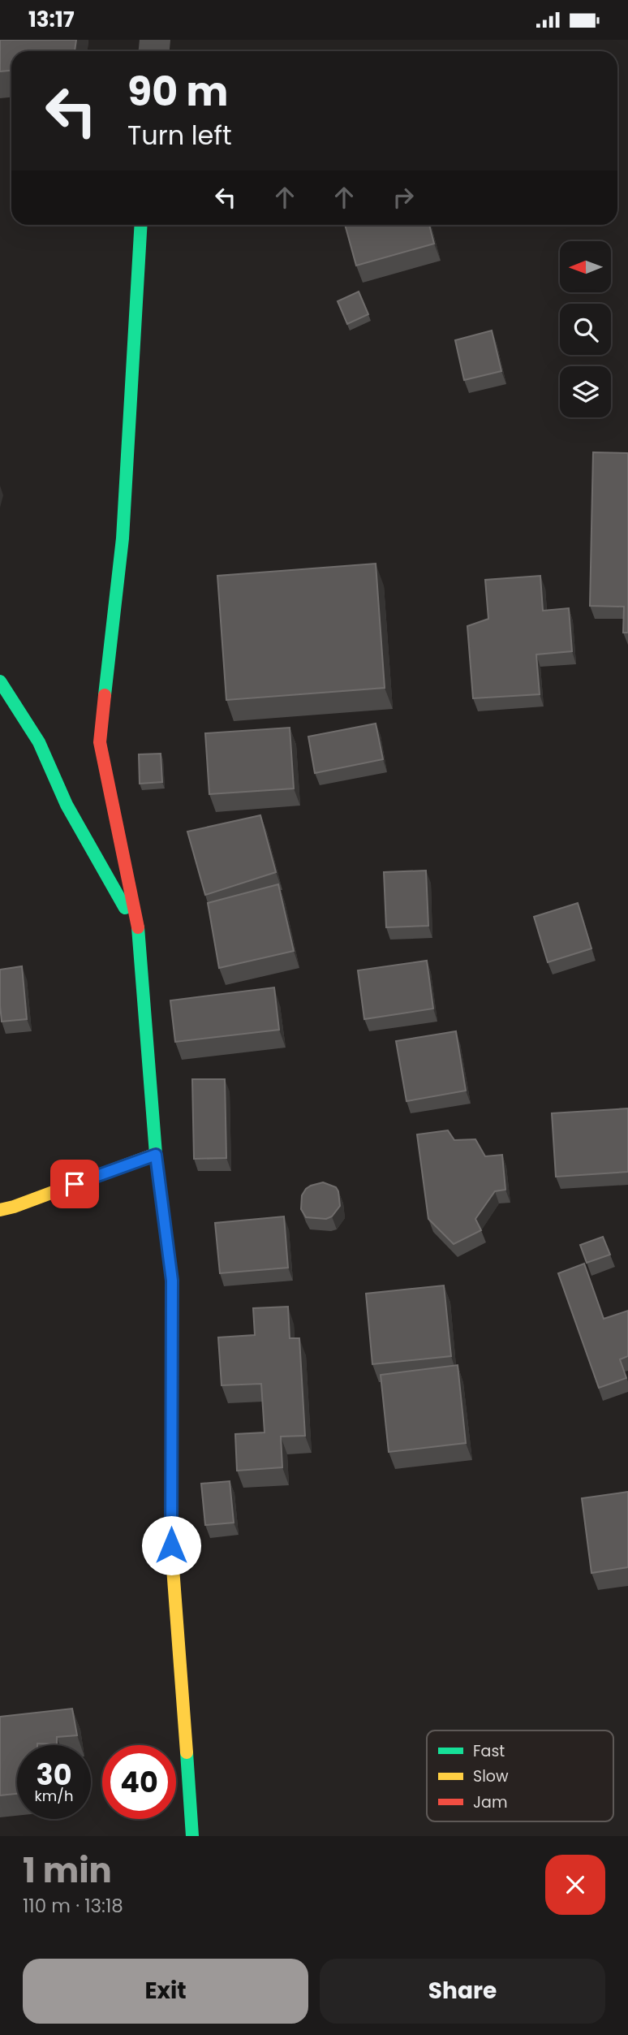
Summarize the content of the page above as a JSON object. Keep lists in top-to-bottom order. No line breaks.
{"legend":["Fast","Slow","Jam"],"north":"left","page":{"status":"13:17","turn":["90 m","Turn left"],"speed":"30 km/h","limit":"40","heading":["1 min","110 m · 13:18"],"buttons":["Exit","Share"]}}
